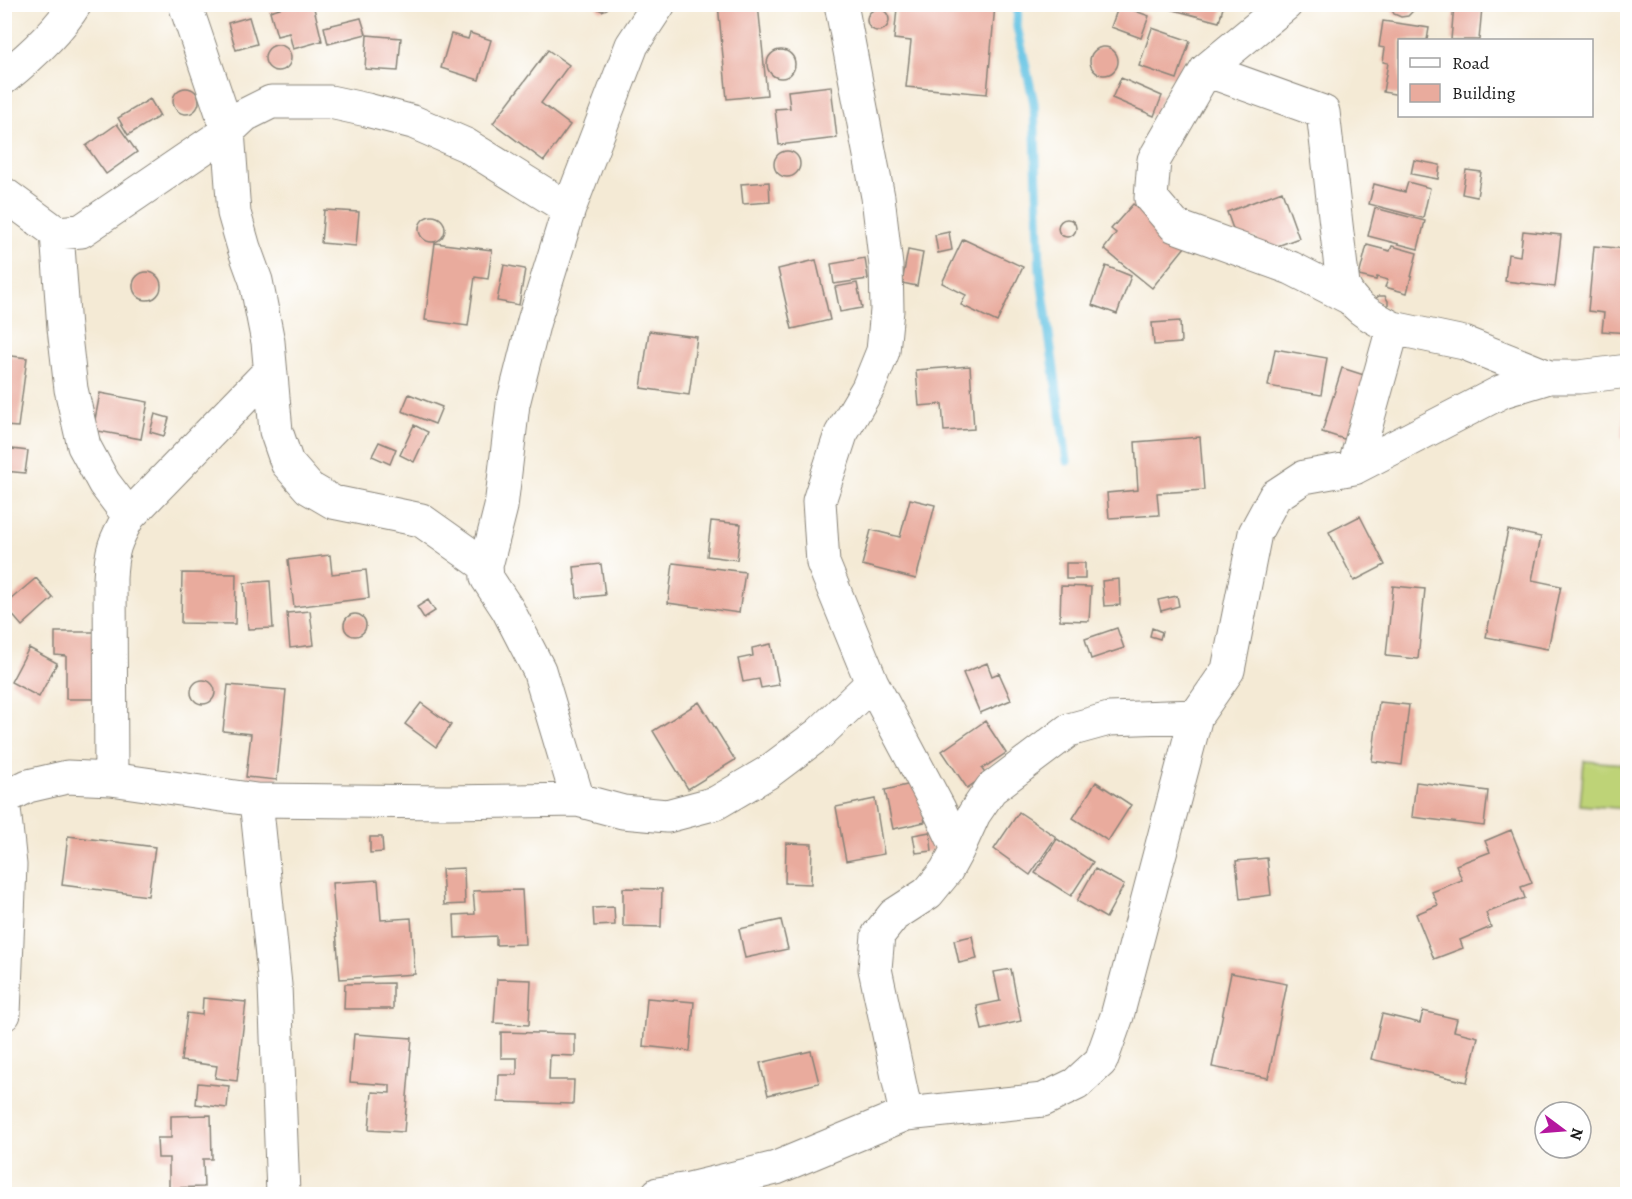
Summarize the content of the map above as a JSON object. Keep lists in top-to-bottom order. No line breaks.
{"legend":["Road","Building"],"north":"right"}
